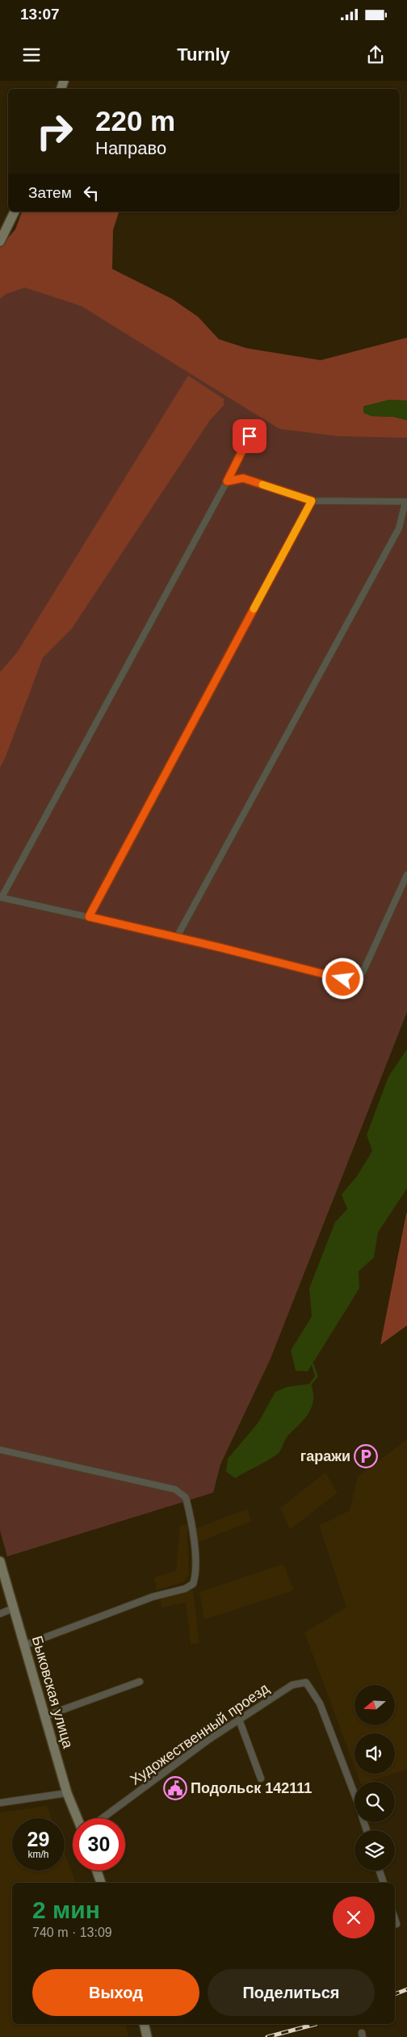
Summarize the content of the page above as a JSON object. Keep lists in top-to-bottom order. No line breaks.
{"streets":{"street":["Быковская улица","Художественный проезд"]},"places":{"parking":["гаражи"],"public building":["Подольск 142111"]},"north":"left","page":{"status":"13:07","header":"Turnly","turn":["220 m","Направо"],"then":"Затем","speed":"29 km/h","limit":"30","heading":["2 мин","740 m · 13:09"],"buttons":["Выход","Поделиться"]}}
